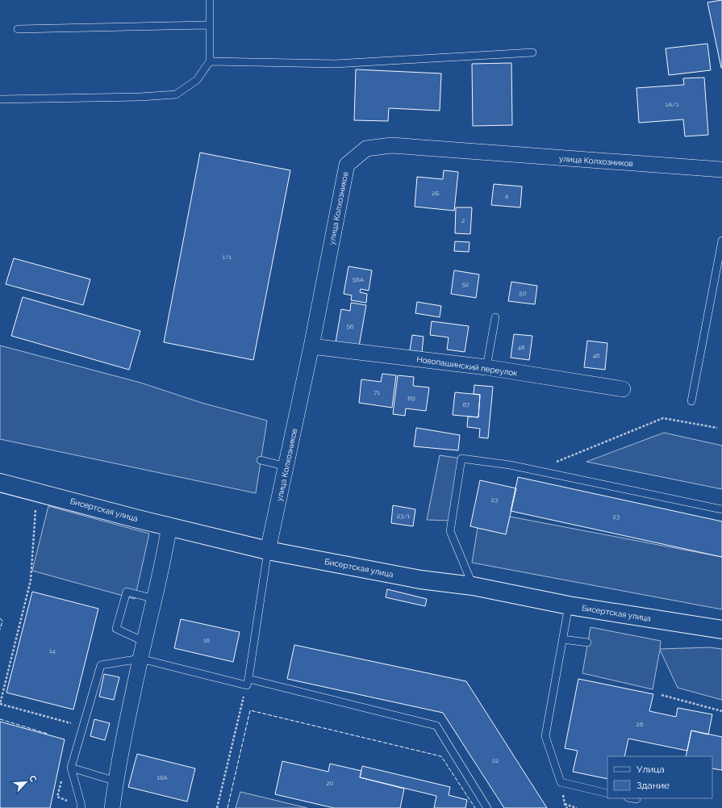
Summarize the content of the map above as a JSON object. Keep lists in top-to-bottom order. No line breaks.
{"streets":{"main road":["Бисертская улица"],"street":["улица Колхозников","Новопашинский переулок"]},"crossings":[["улица Колхозников","Новопашинский переулок"],["улица Колхозников","Бисертская улица"]],"house_numbers":["1А/1","2Б","4","2","1/1","56А","52","50","56","48","46","71","69","67","23","23/1","23","18","14","26","22","18А","20"],"legend":["Улица","Здание"],"north":"top right"}
